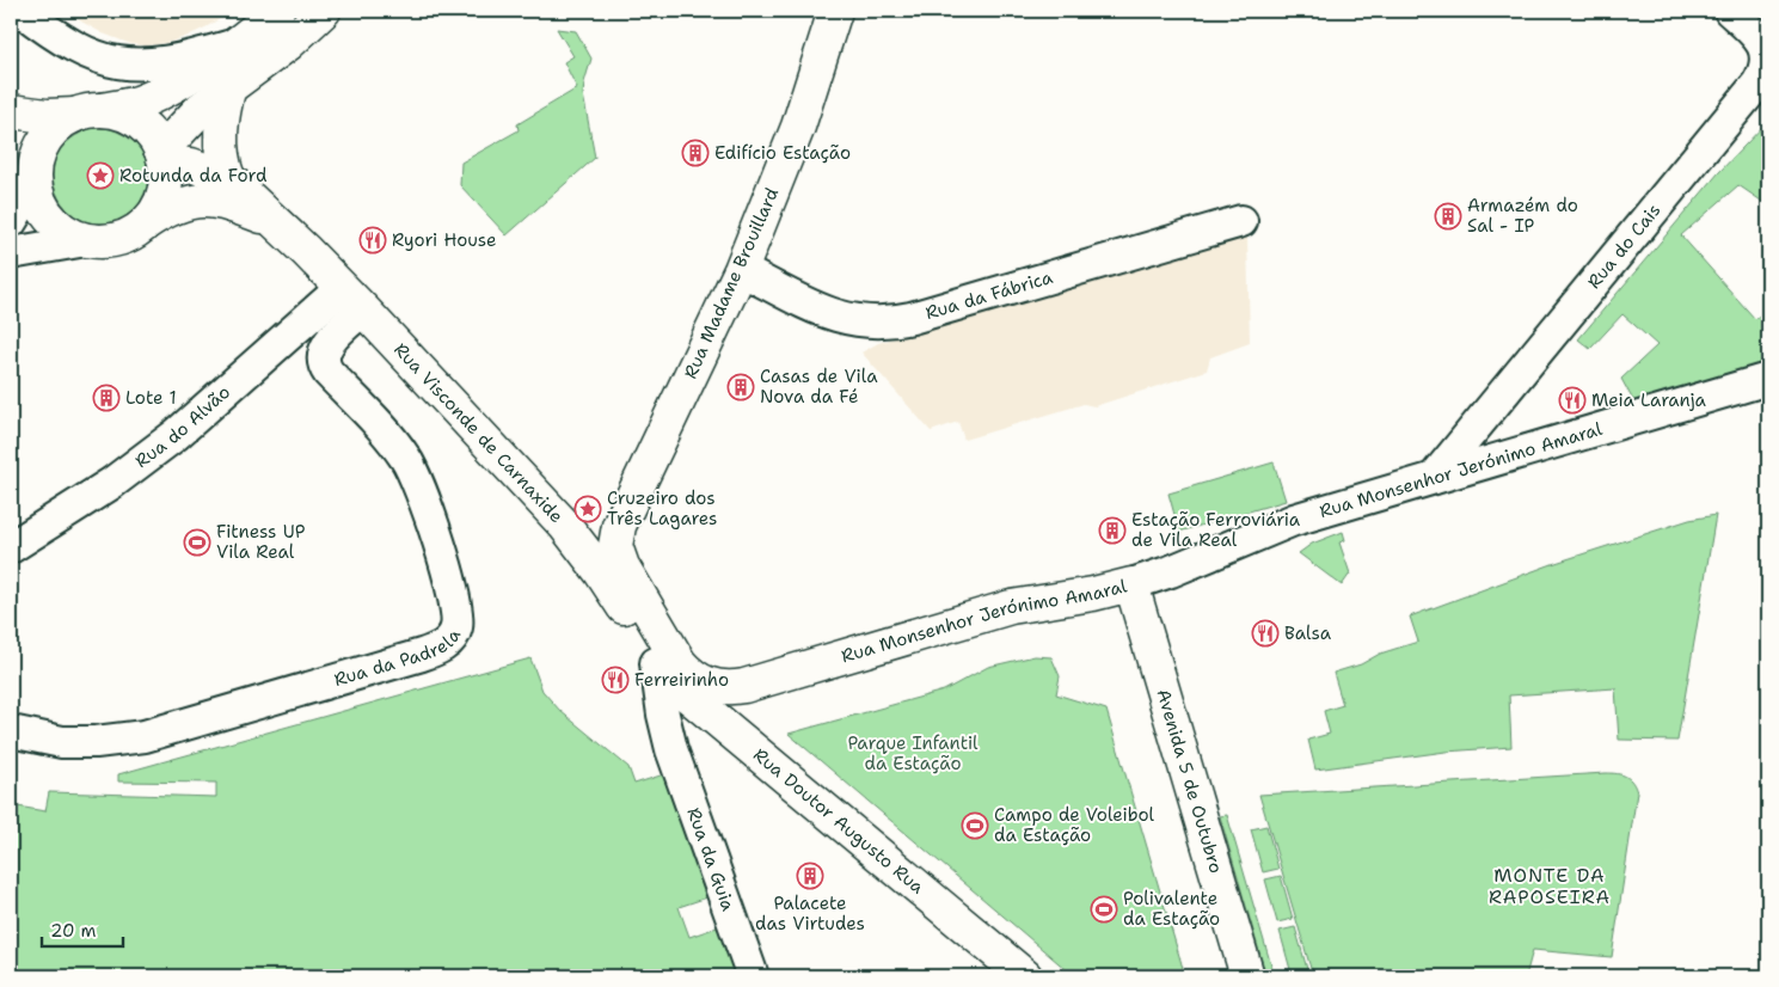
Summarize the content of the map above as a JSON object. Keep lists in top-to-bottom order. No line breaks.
{"streets":{"main road":["Rua Madame Brouillard","Rua Visconde de Carnaxide","Rua Monsenhor Jerónimo Amaral","Avenida 5 de Outubro","Rua Doutor Augusto Rua"],"street":["Rua do Cais","Rua da Fábrica","Rua do Alvão","Rua da Padrela","Rua da Guia"]},"crossings":[["Rua do Cais","Rua Monsenhor Jerónimo Amaral"],["Rua Madame Brouillard","Rua da Fábrica"],["Rua Madame Brouillard","Rua Monsenhor Jerónimo Amaral"],["Rua do Alvão","Rua Visconde de Carnaxide"],["Rua do Alvão","Rua da Padrela"],["Rua Visconde de Carnaxide","Rua da Padrela"],["Rua Visconde de Carnaxide","Rua Doutor Augusto Rua"],["Rua Visconde de Carnaxide","Rua da Guia"],["Rua Monsenhor Jerónimo Amaral","Avenida 5 de Outubro"],["Rua Doutor Augusto Rua","Rua da Guia"]],"districts":["MONTE DA RAPOSEIRA"],"parks":["Parque Infantil da Estação"],"places":{"building":["Edifício Estação","Armazém do Sal - IP","Casas de Vila Nova da Fé","Lote 1","Estação Ferroviária de Vila Real","Palacete das Virtudes"],"place":["Rotunda da Ford","Cruzeiro dos Três Lagares"],"restaurant":["Ryori House","Meia Laranja","Balsa","Ferreirinho"],"sports":["Fitness UP Vila Real","Campo de Voleibol da Estação","Polivalente da Estação"]},"scale_bar":"20 m"}
